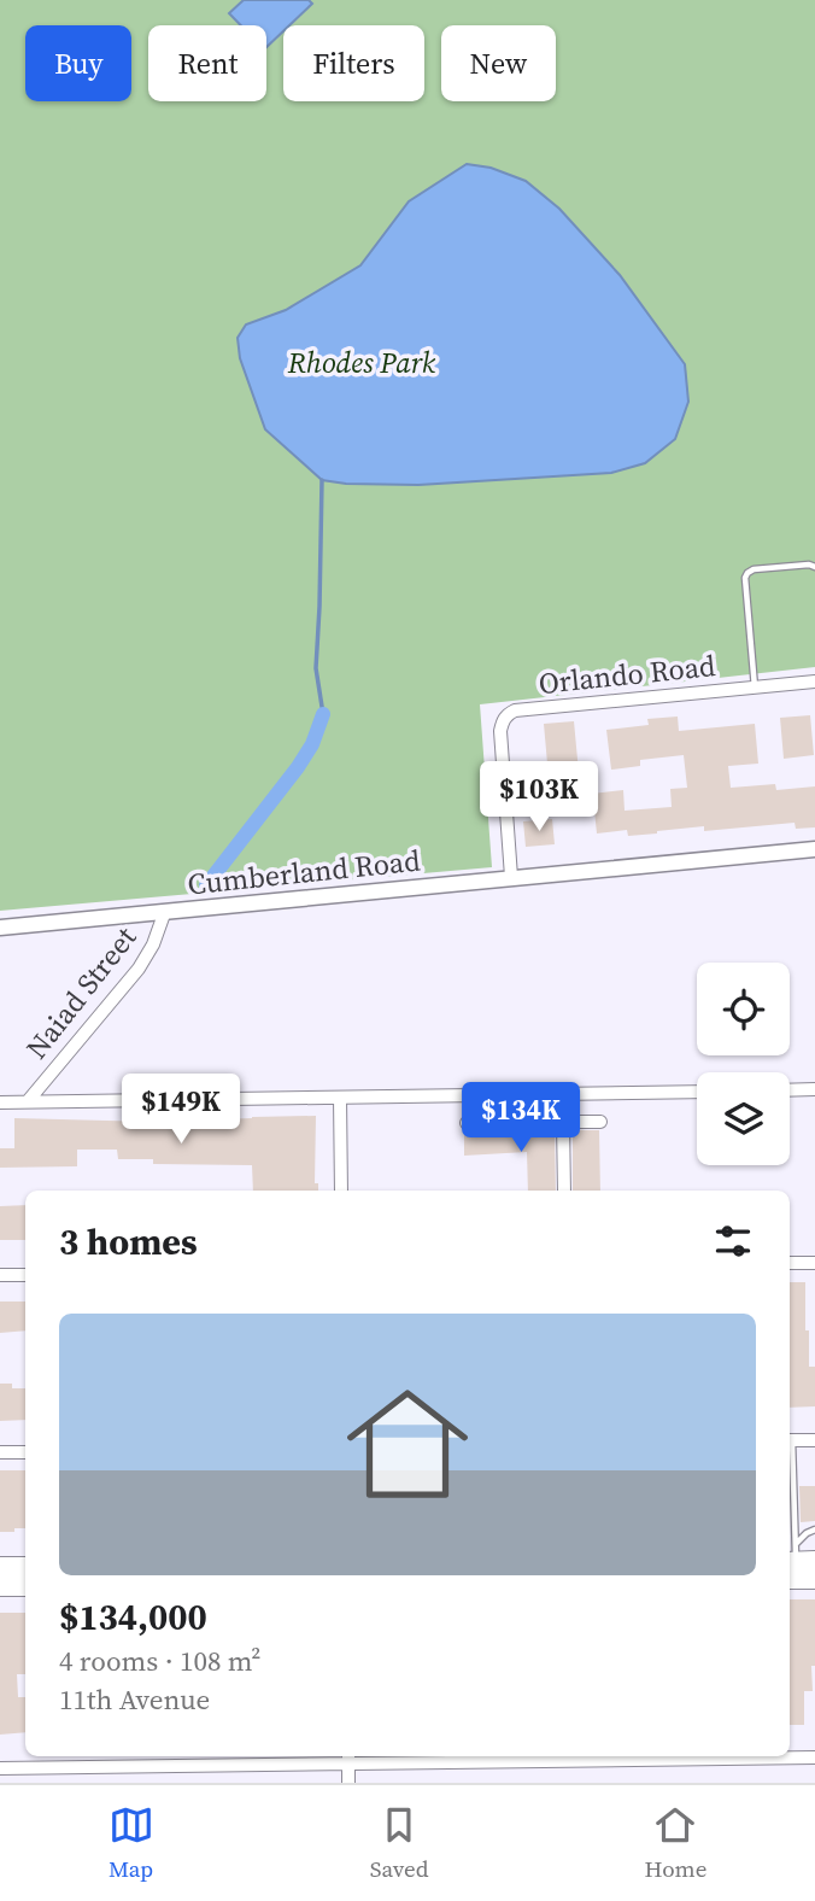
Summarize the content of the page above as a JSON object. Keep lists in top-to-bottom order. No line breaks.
{"streets":{"street":["Orlando Road","Cumberland Road","Naiad Street"]},"crossings":[["Orlando Road","Cumberland Road"],["Cumberland Road","Naiad Street"]],"parks":["Rhodes Park"],"page":{"chip":["Buy","Rent","Filters","New"],"price":["$103K","$149K","$134K"],"heading":"3 homes","list":[{"name":"$134,000","note":"4 rooms · 108 m² · 11th Avenue"}],"tabs":["Map","Saved","Home"]}}
